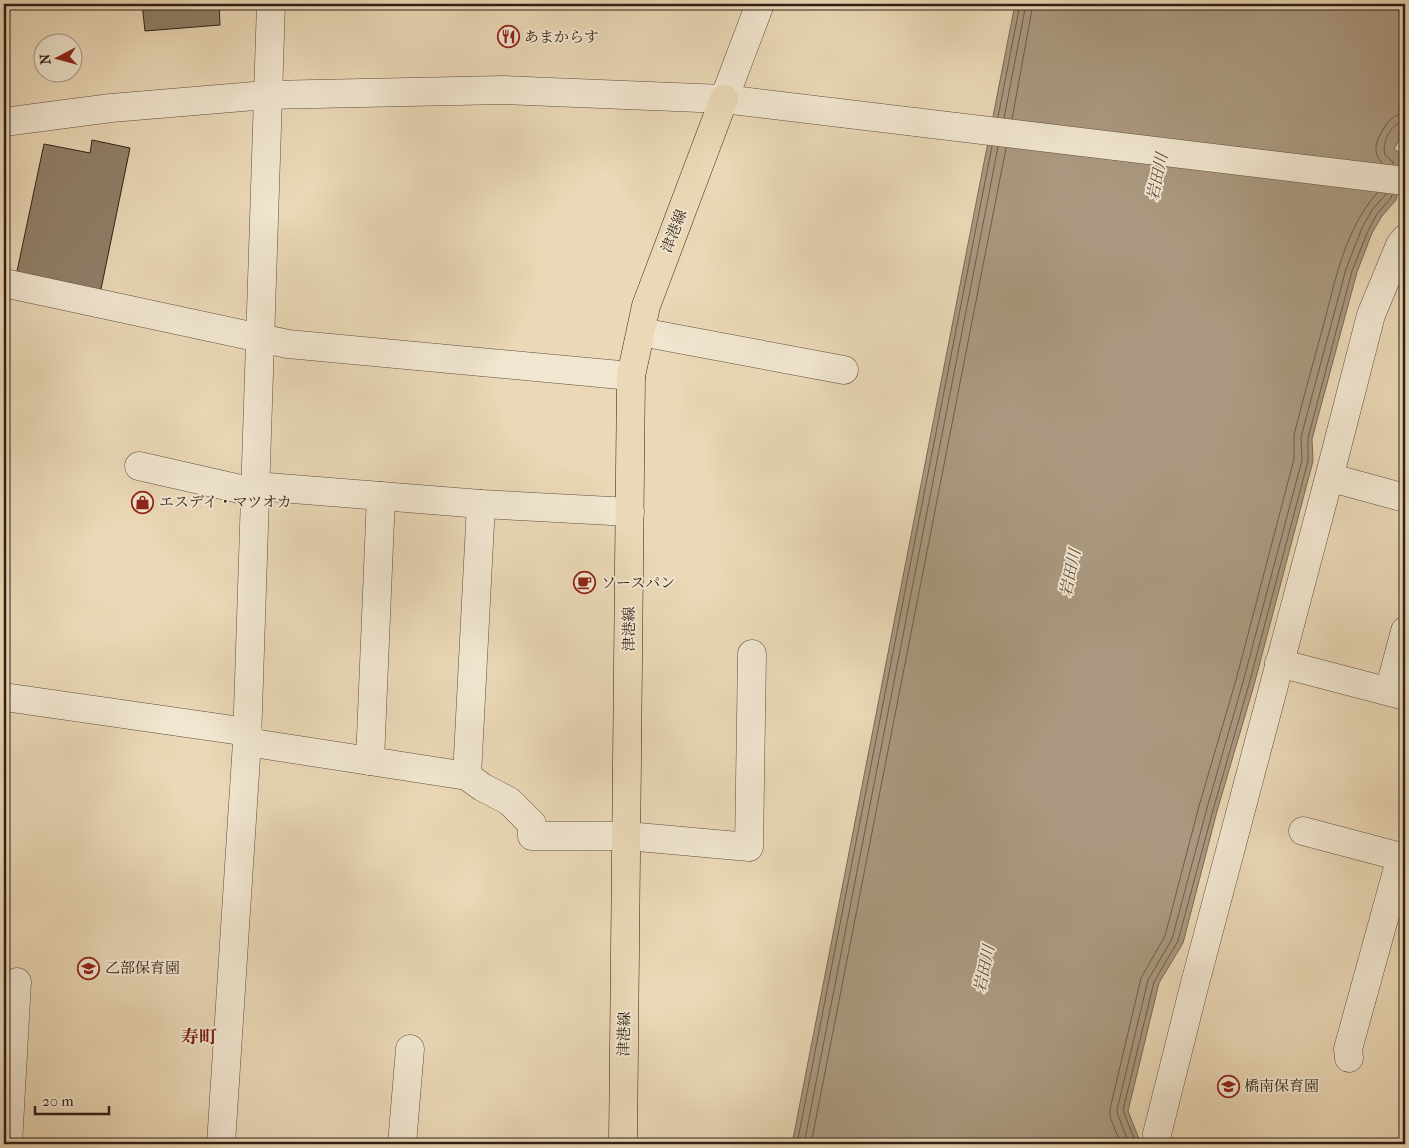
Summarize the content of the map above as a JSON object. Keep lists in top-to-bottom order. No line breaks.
{"streets":{"main road":["津港線"]},"districts":["寿町"],"water":["岩田川"],"places":{"restaurant":["あまからす"],"shop":["エスデイ・マツオカ"],"cafe":["ソースパン"],"school or university":["乙部保育園","橋南保育園"]},"scale_bar":"20 m","north":"left"}
